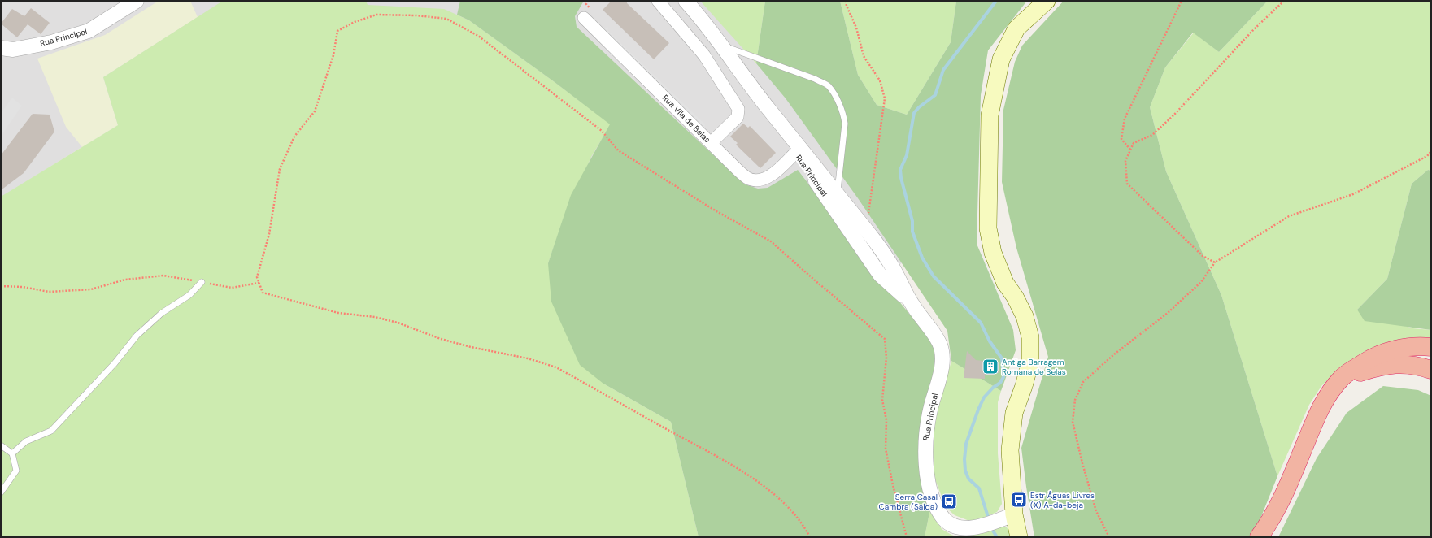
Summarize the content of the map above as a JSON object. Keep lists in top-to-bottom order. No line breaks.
{"streets":{"street":["Rua Principal","Rua Vila de Belas"]},"crossings":[["Rua Principal","Rua Vila de Belas"]],"places":{"building":["Antiga Barragem Romana de Belas"],"bus stop":["Estr Águas Livres (X) A-da-beja","Serra Casal Cambra (Saida)"]}}
